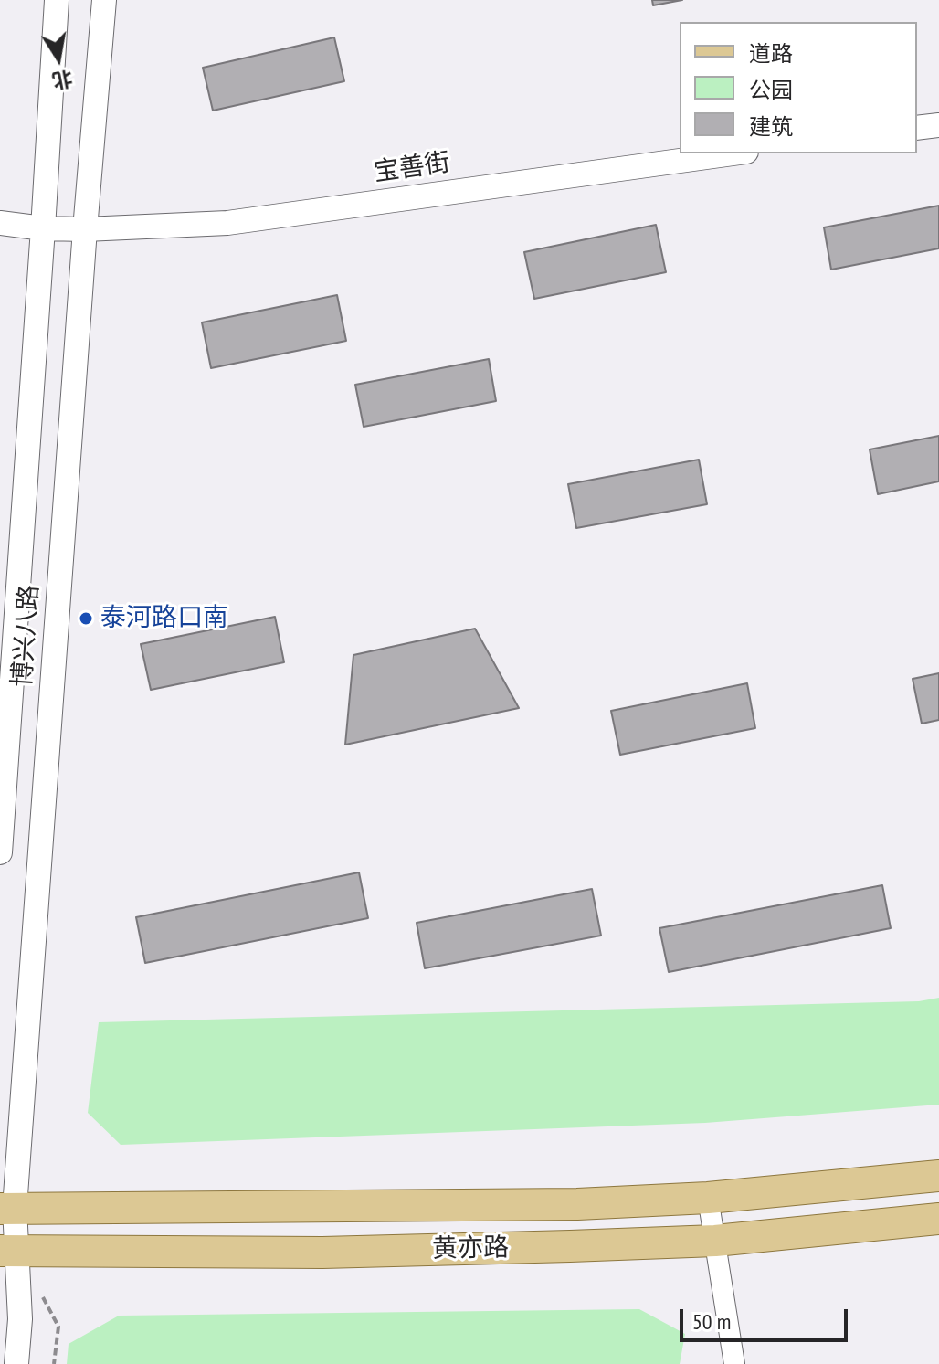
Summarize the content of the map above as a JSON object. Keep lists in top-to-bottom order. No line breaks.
{"streets":{"main road":["黄亦路"],"street":["宝善街","博兴八路"]},"crossings":[["宝善街","博兴八路"],["博兴八路","黄亦路"]],"places":["泰河路口南"],"legend":["道路","公园","建筑"],"scale_bar":"50 m","north":"bottom"}
